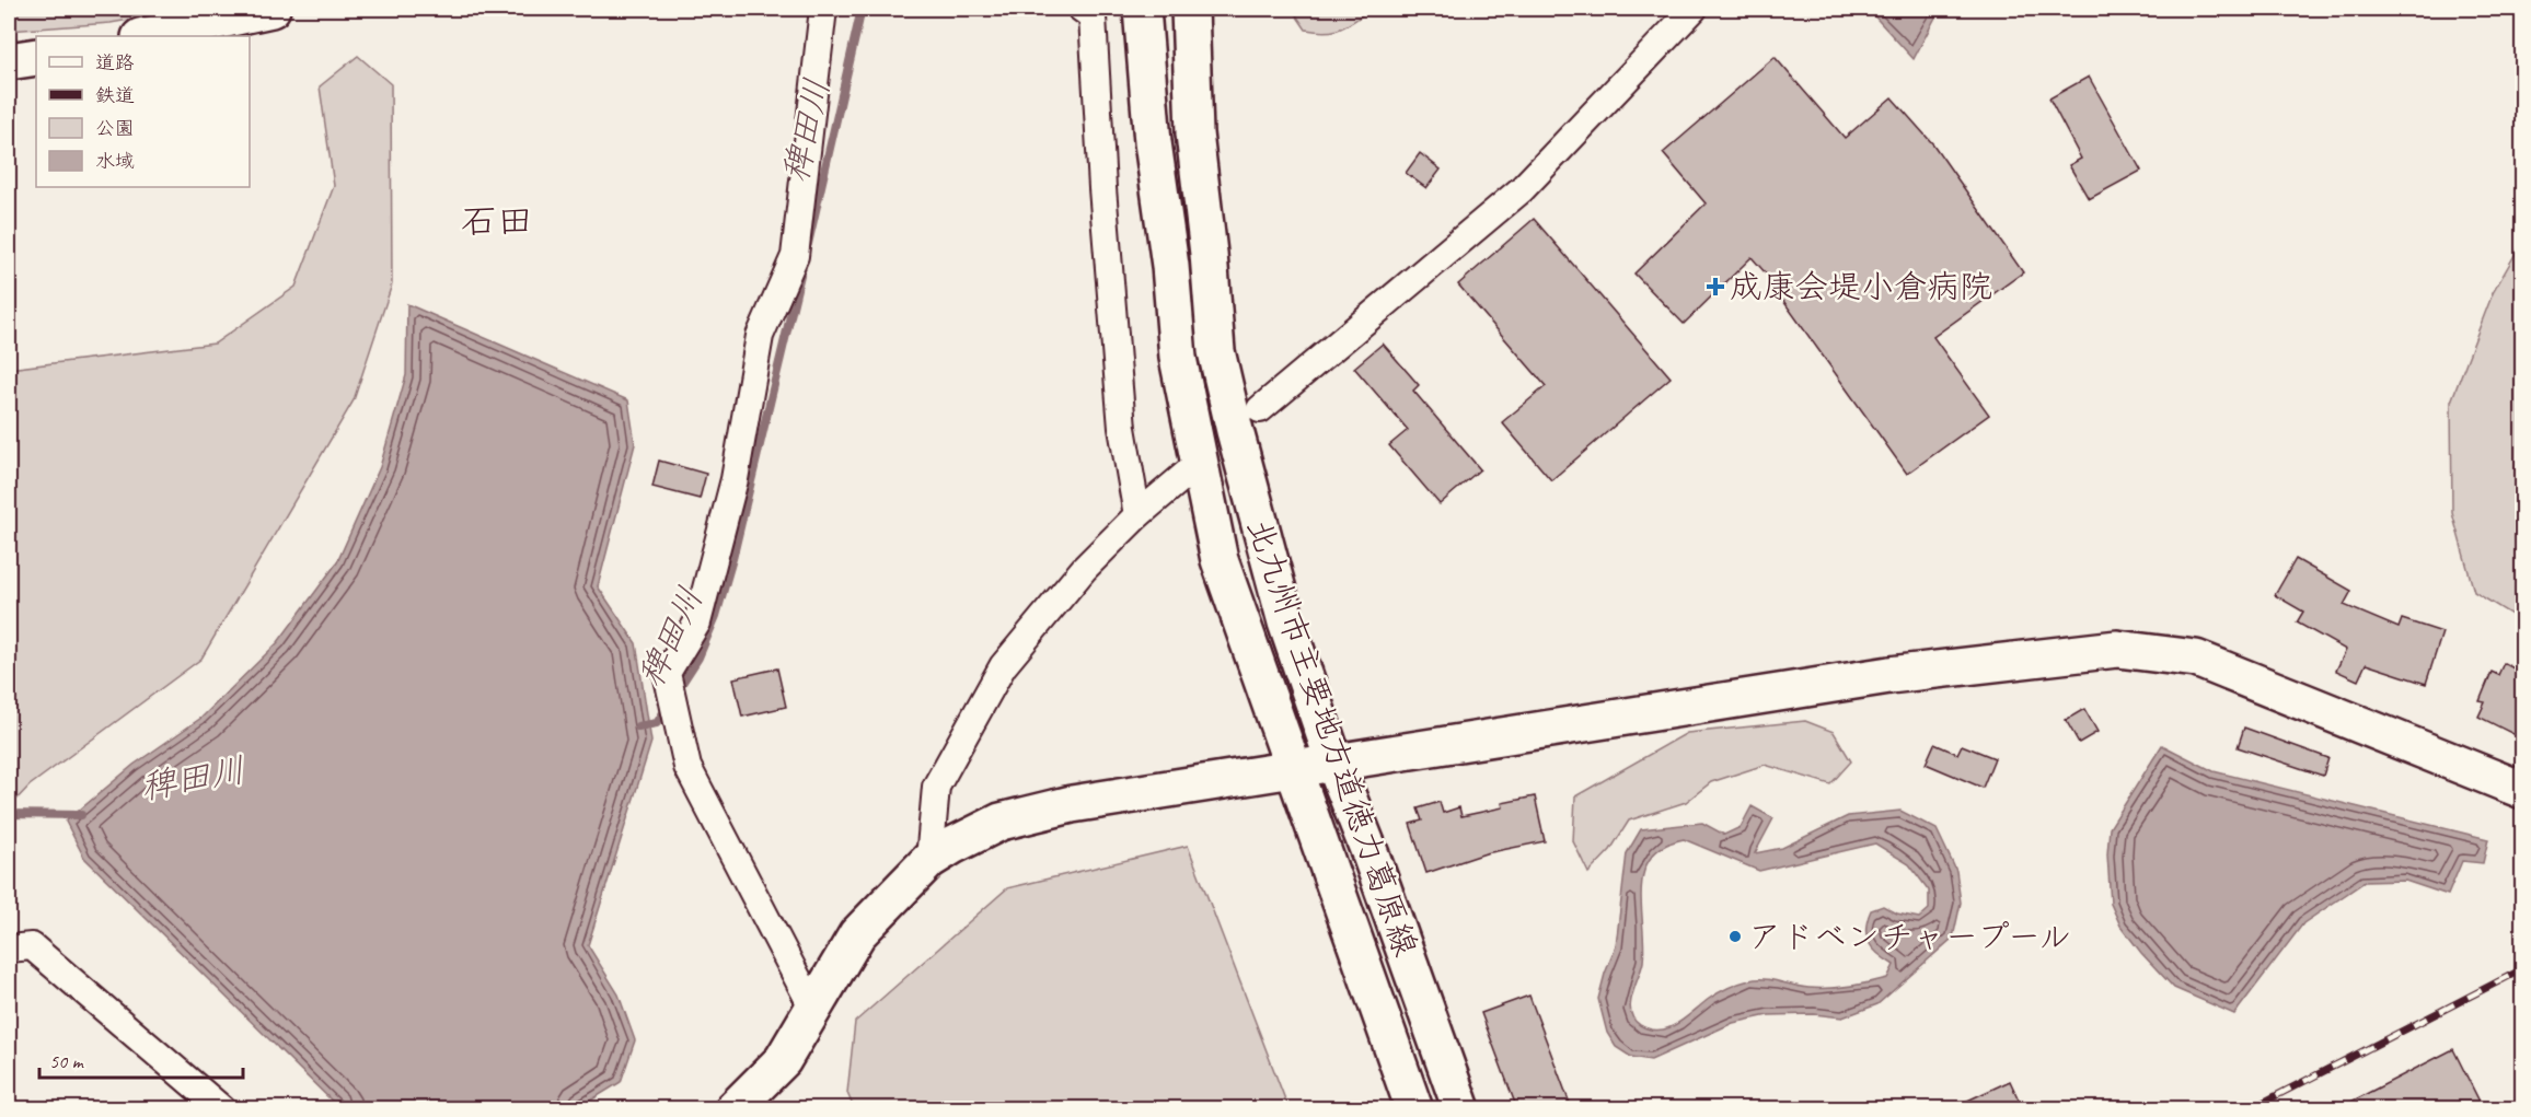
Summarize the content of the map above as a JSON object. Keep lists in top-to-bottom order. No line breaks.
{"streets":{"main road":["北九州市主要地方道徳力葛原線"]},"districts":["石田"],"water":["稗田川"],"places":{"health":["成康会堤小倉病院"],"other":["アドベンチャープール"]},"legend":["道路","鉄道","公園","水域"],"scale_bar":"50 m"}
